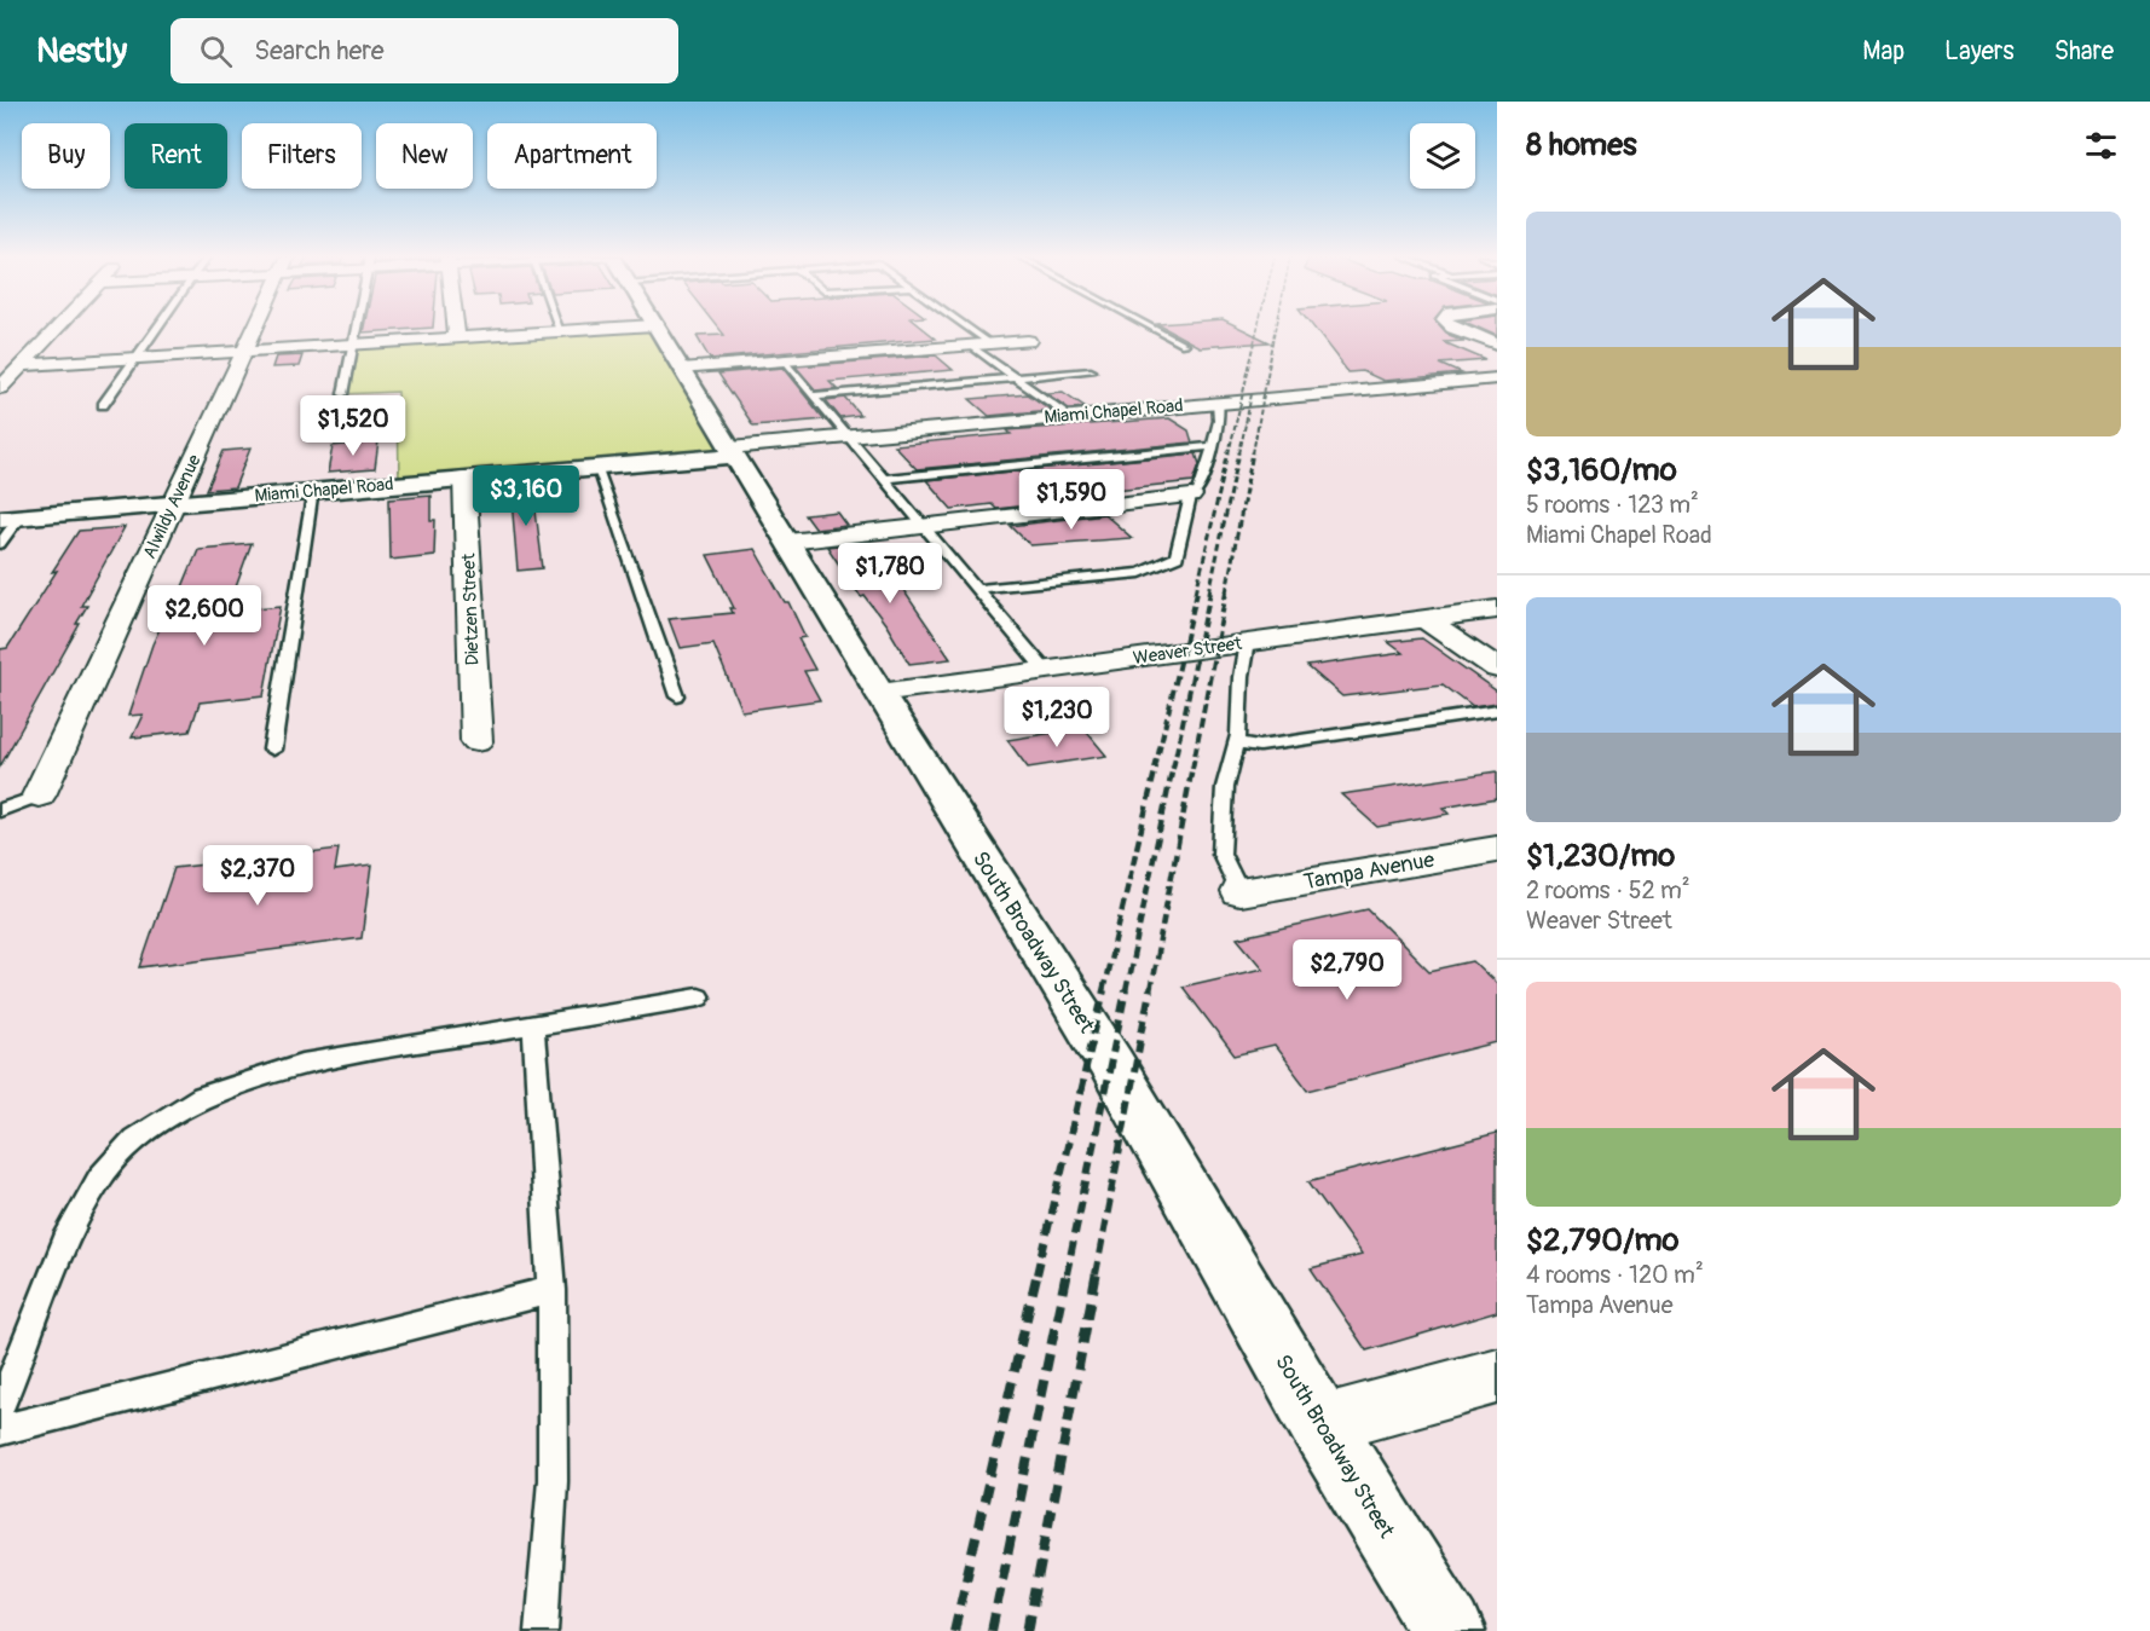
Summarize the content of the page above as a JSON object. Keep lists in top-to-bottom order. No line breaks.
{"streets":{"street":["Miami Chapel Road","Alwildy Avenue","Dietzen Street","Weaver Street","Tampa Avenue","South Broadway Street"]},"crossings":[["Miami Chapel Road","Alwildy Avenue"],["Miami Chapel Road","Dietzen Street"],["Miami Chapel Road","South Broadway Street"],["Weaver Street","South Broadway Street"]],"page":{"header":"Nestly","search":"Search here","nav":["Map","Layers","Share"],"heading":"8 homes","chip":["Buy","Rent","Filters","New","Apartment"],"list":[{"name":"$3,160/mo","note":"5 rooms · 123 m² · Miami Chapel Road"},{"name":"$1,230/mo","note":"2 rooms · 52 m² · Weaver Street"},{"name":"$2,790/mo","note":"4 rooms · 120 m² · Tampa Avenue"}],"price":["$1,520","$3,160","$1,590","$1,780","$2,600","$1,230","$2,370","$2,790"]}}
